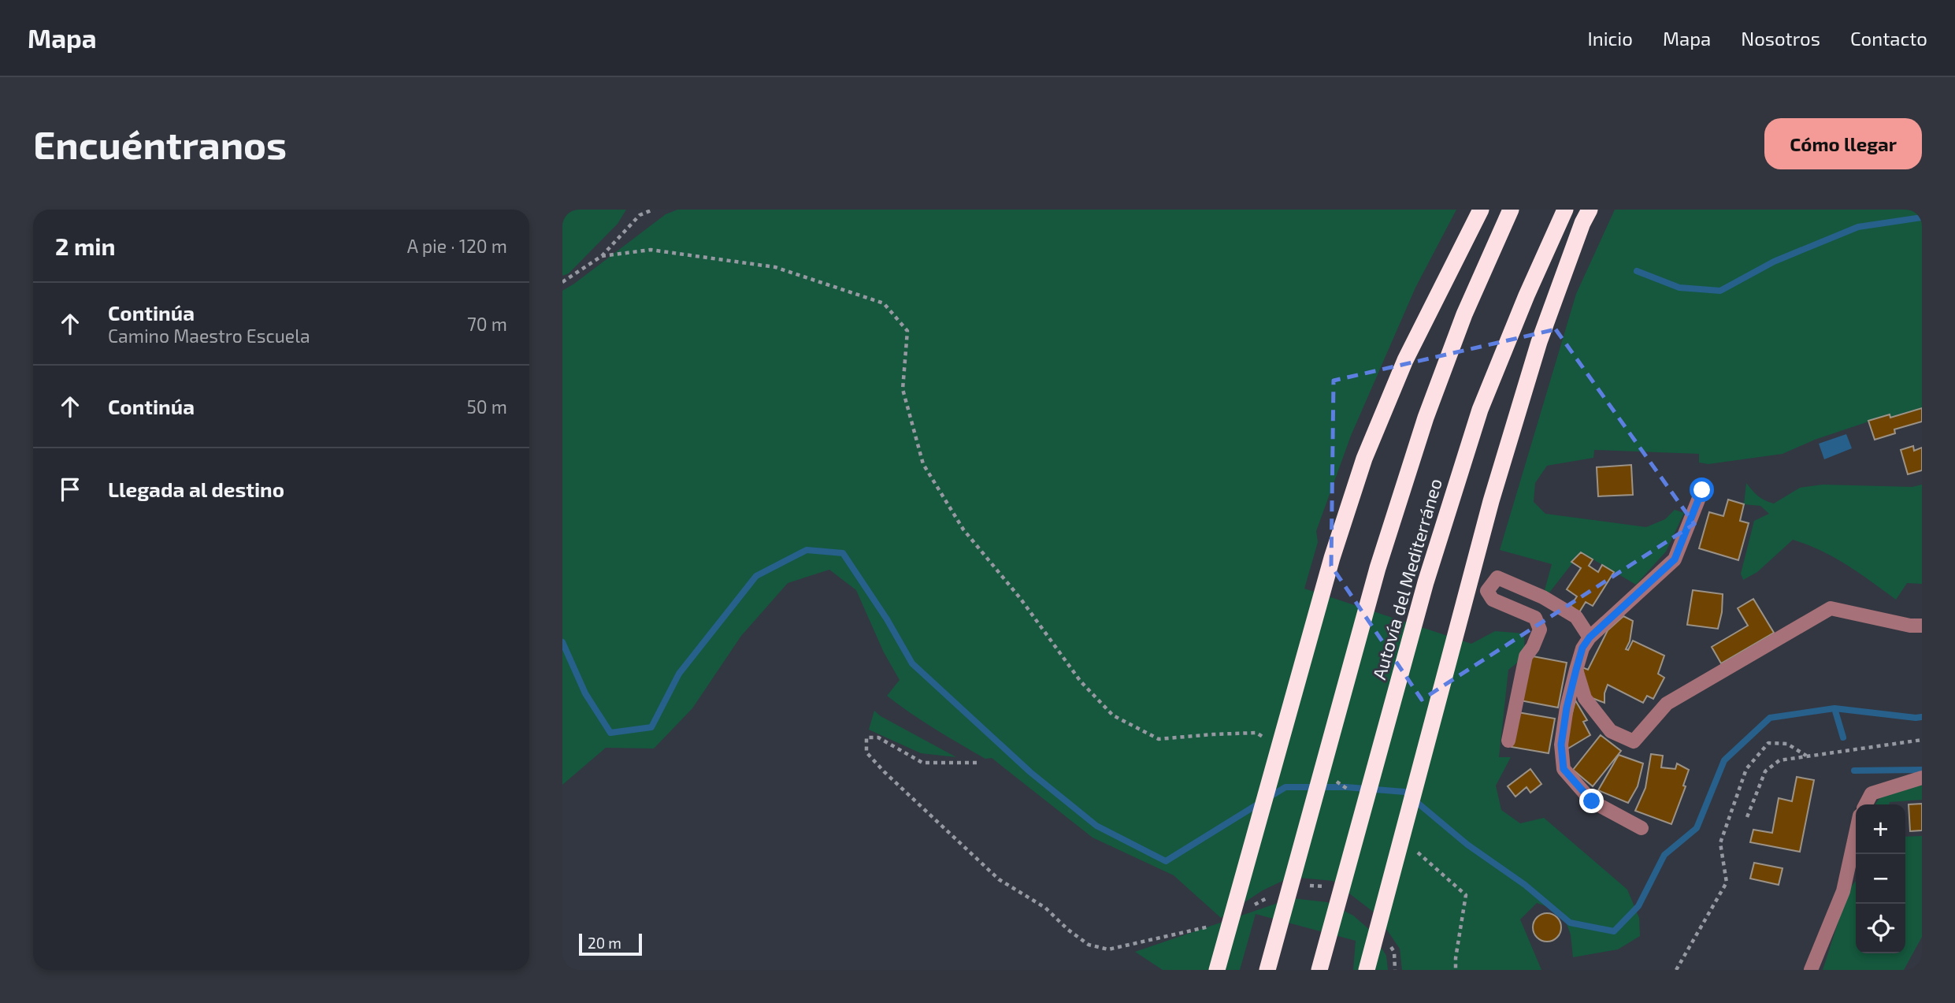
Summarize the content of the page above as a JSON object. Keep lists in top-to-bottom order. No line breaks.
{"streets":{"highway":["Autovía del Mediterráneo"]},"scale_bar":"20 m","page":{"header":"Mapa","nav":["Inicio","Mapa","Nosotros","Contacto"],"buttons":"Cómo llegar","title":"Encuéntranos","heading":["2 min","A pie · 120 m"],"list":[["Continúa","Camino Maestro Escuela","70 m"],["Continúa","50 m"],"Llegada al destino"],"map_buttons":["+","−"],"scale":"20 m"}}
